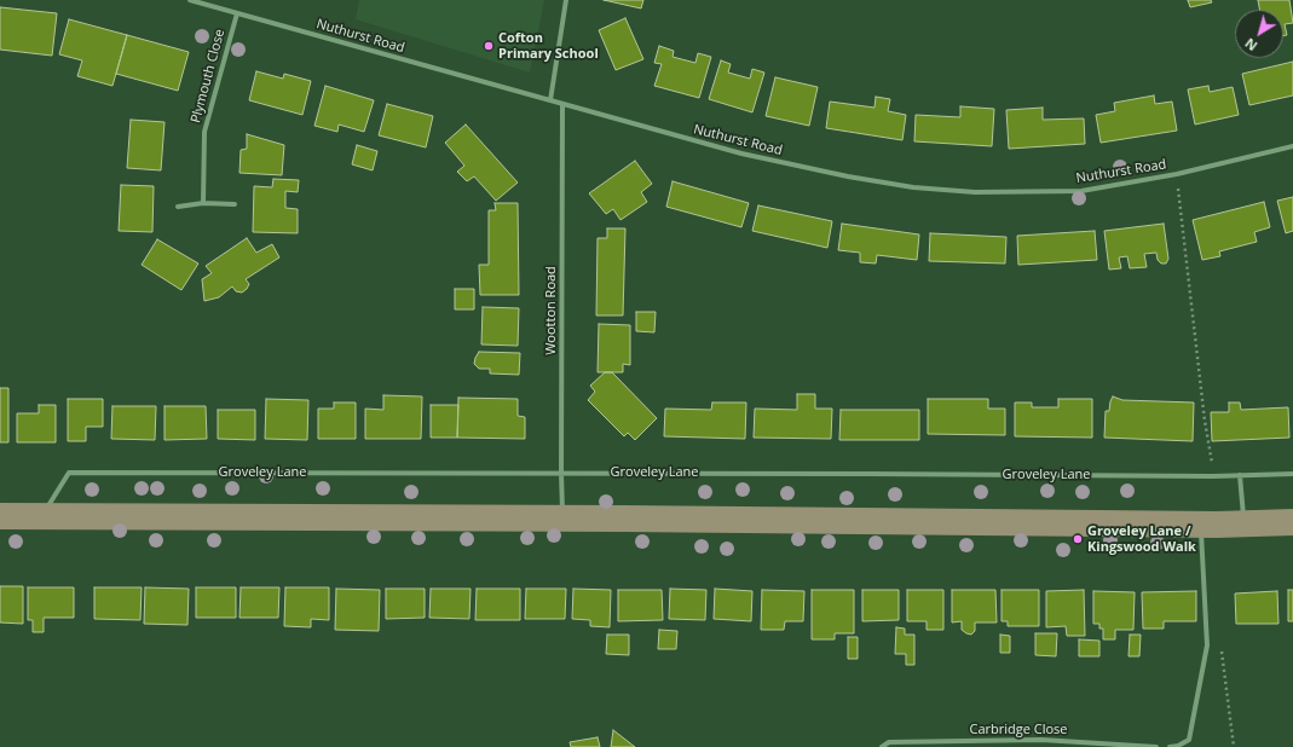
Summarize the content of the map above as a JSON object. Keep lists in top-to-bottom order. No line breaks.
{"streets":{"street":["Nuthurst Road","Plymouth Close","Wootton Road","Groveley Lane","Carbridge Close"]},"crossings":[["Nuthurst Road","Plymouth Close"],["Nuthurst Road","Wootton Road"],["Wootton Road","Groveley Lane"]],"places":["Cofton Primary School","Groveley Lane / Kingswood Walk"],"north":"bottom left"}
